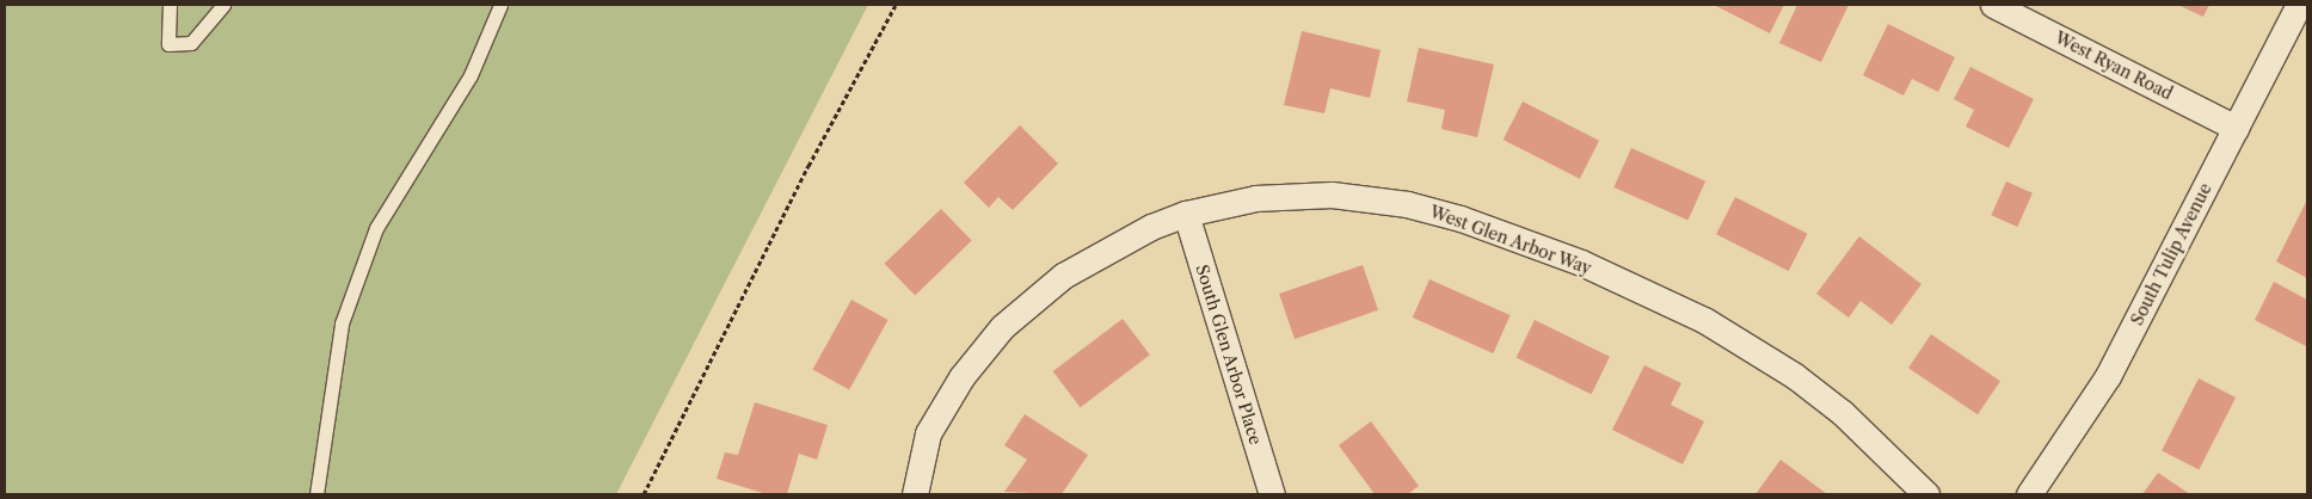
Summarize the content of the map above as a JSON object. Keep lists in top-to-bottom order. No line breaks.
{"streets":{"street":["West Ryan Road","West Glen Arbor Way","South Tulip Avenue","South Glen Arbor Place"]},"crossings":[["West Ryan Road","South Tulip Avenue"],["West Glen Arbor Way","South Glen Arbor Place"]]}
